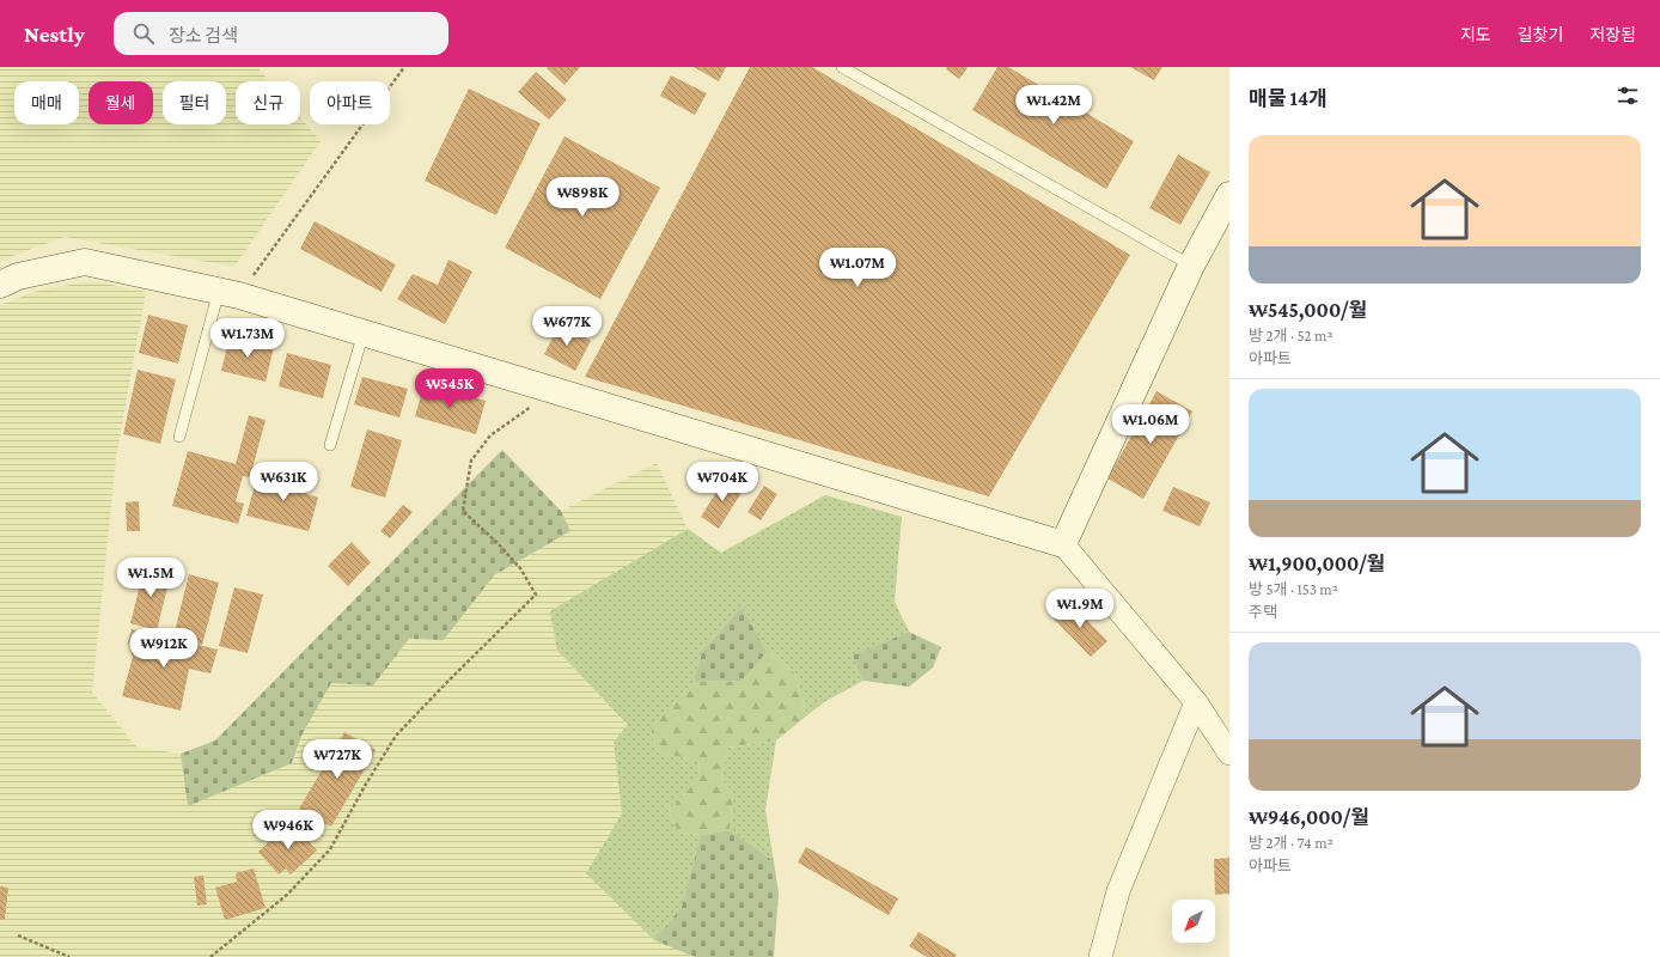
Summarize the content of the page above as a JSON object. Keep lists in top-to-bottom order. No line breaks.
{"north":"bottom left","page":{"header":"Nestly","search":"장소 검색","nav":["지도","길찾기","저장됨"],"heading":"매물 14개","chip":["매매","월세","필터","신규","아파트"],"price":["₩1.42M","₩898K","₩1.07M","₩677K","₩1.73M","₩545K","₩1.06M","₩631K","₩704K","₩1.5M","₩1.9M","₩912K","₩727K","₩946K"],"list":[{"name":"₩545,000/월","note":"방 2개 · 52 m² · 아파트"},{"name":"₩1,900,000/월","note":"방 5개 · 153 m² · 주택"},{"name":"₩946,000/월","note":"방 2개 · 74 m² · 아파트"}]}}
